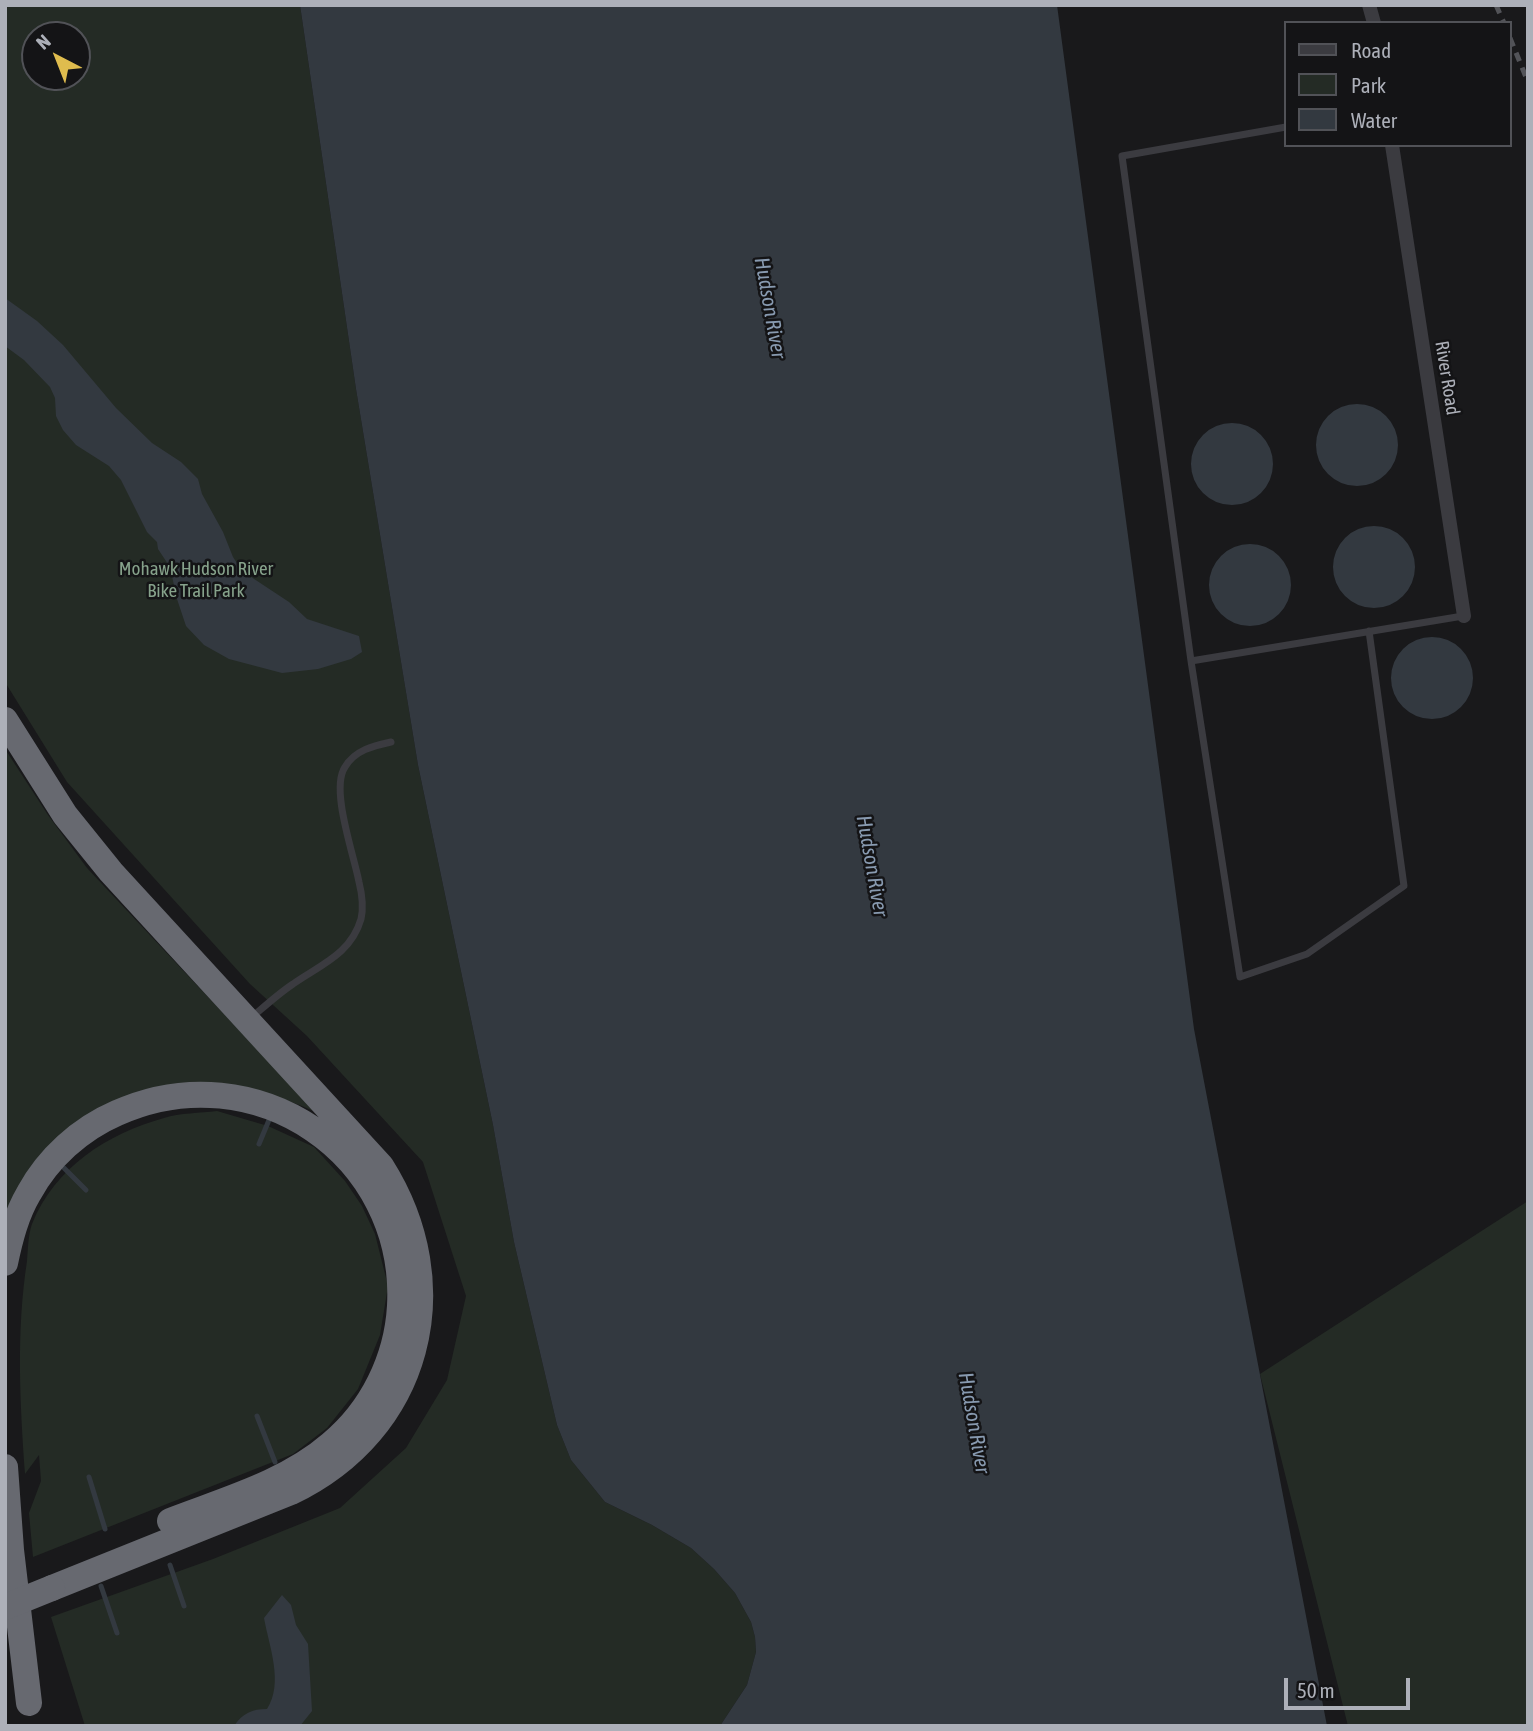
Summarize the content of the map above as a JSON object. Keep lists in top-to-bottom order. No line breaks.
{"streets":{"street":["River Road"]},"water":["Hudson River"],"parks":["Mohawk Hudson River Bike Trail Park"],"legend":["Road","Park","Water"],"scale_bar":"50 m","north":"top left"}
